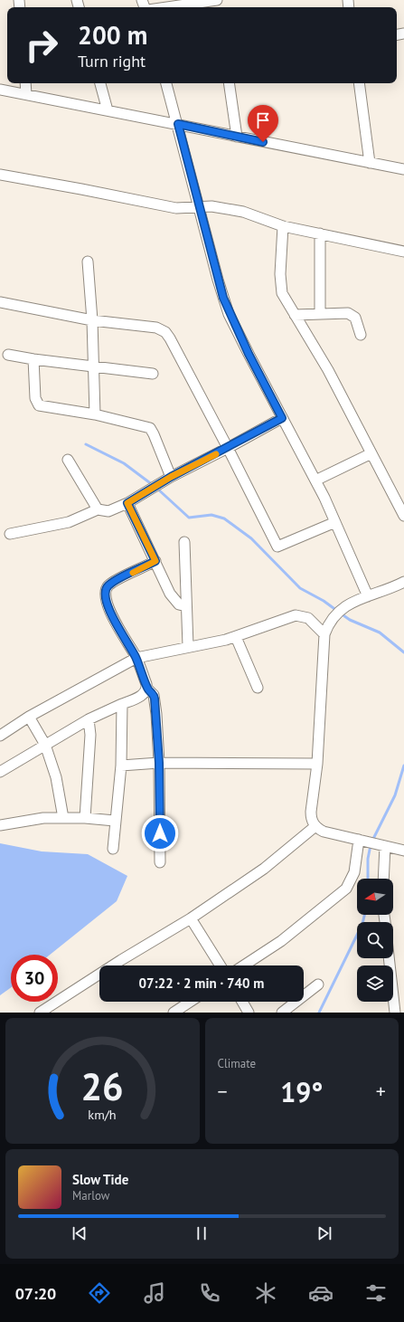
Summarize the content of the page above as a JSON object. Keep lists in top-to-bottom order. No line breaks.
{"north":"left","page":{"turn":["200 m","Turn right"],"limit":"30","trip":"07:22 · 2 min · 740 m","tile":"Climate","heat":["−","19°","+"],"song":["Slow Tide","Marlow"],"tabs":"07:20","gauge":["26","km/h"]}}
